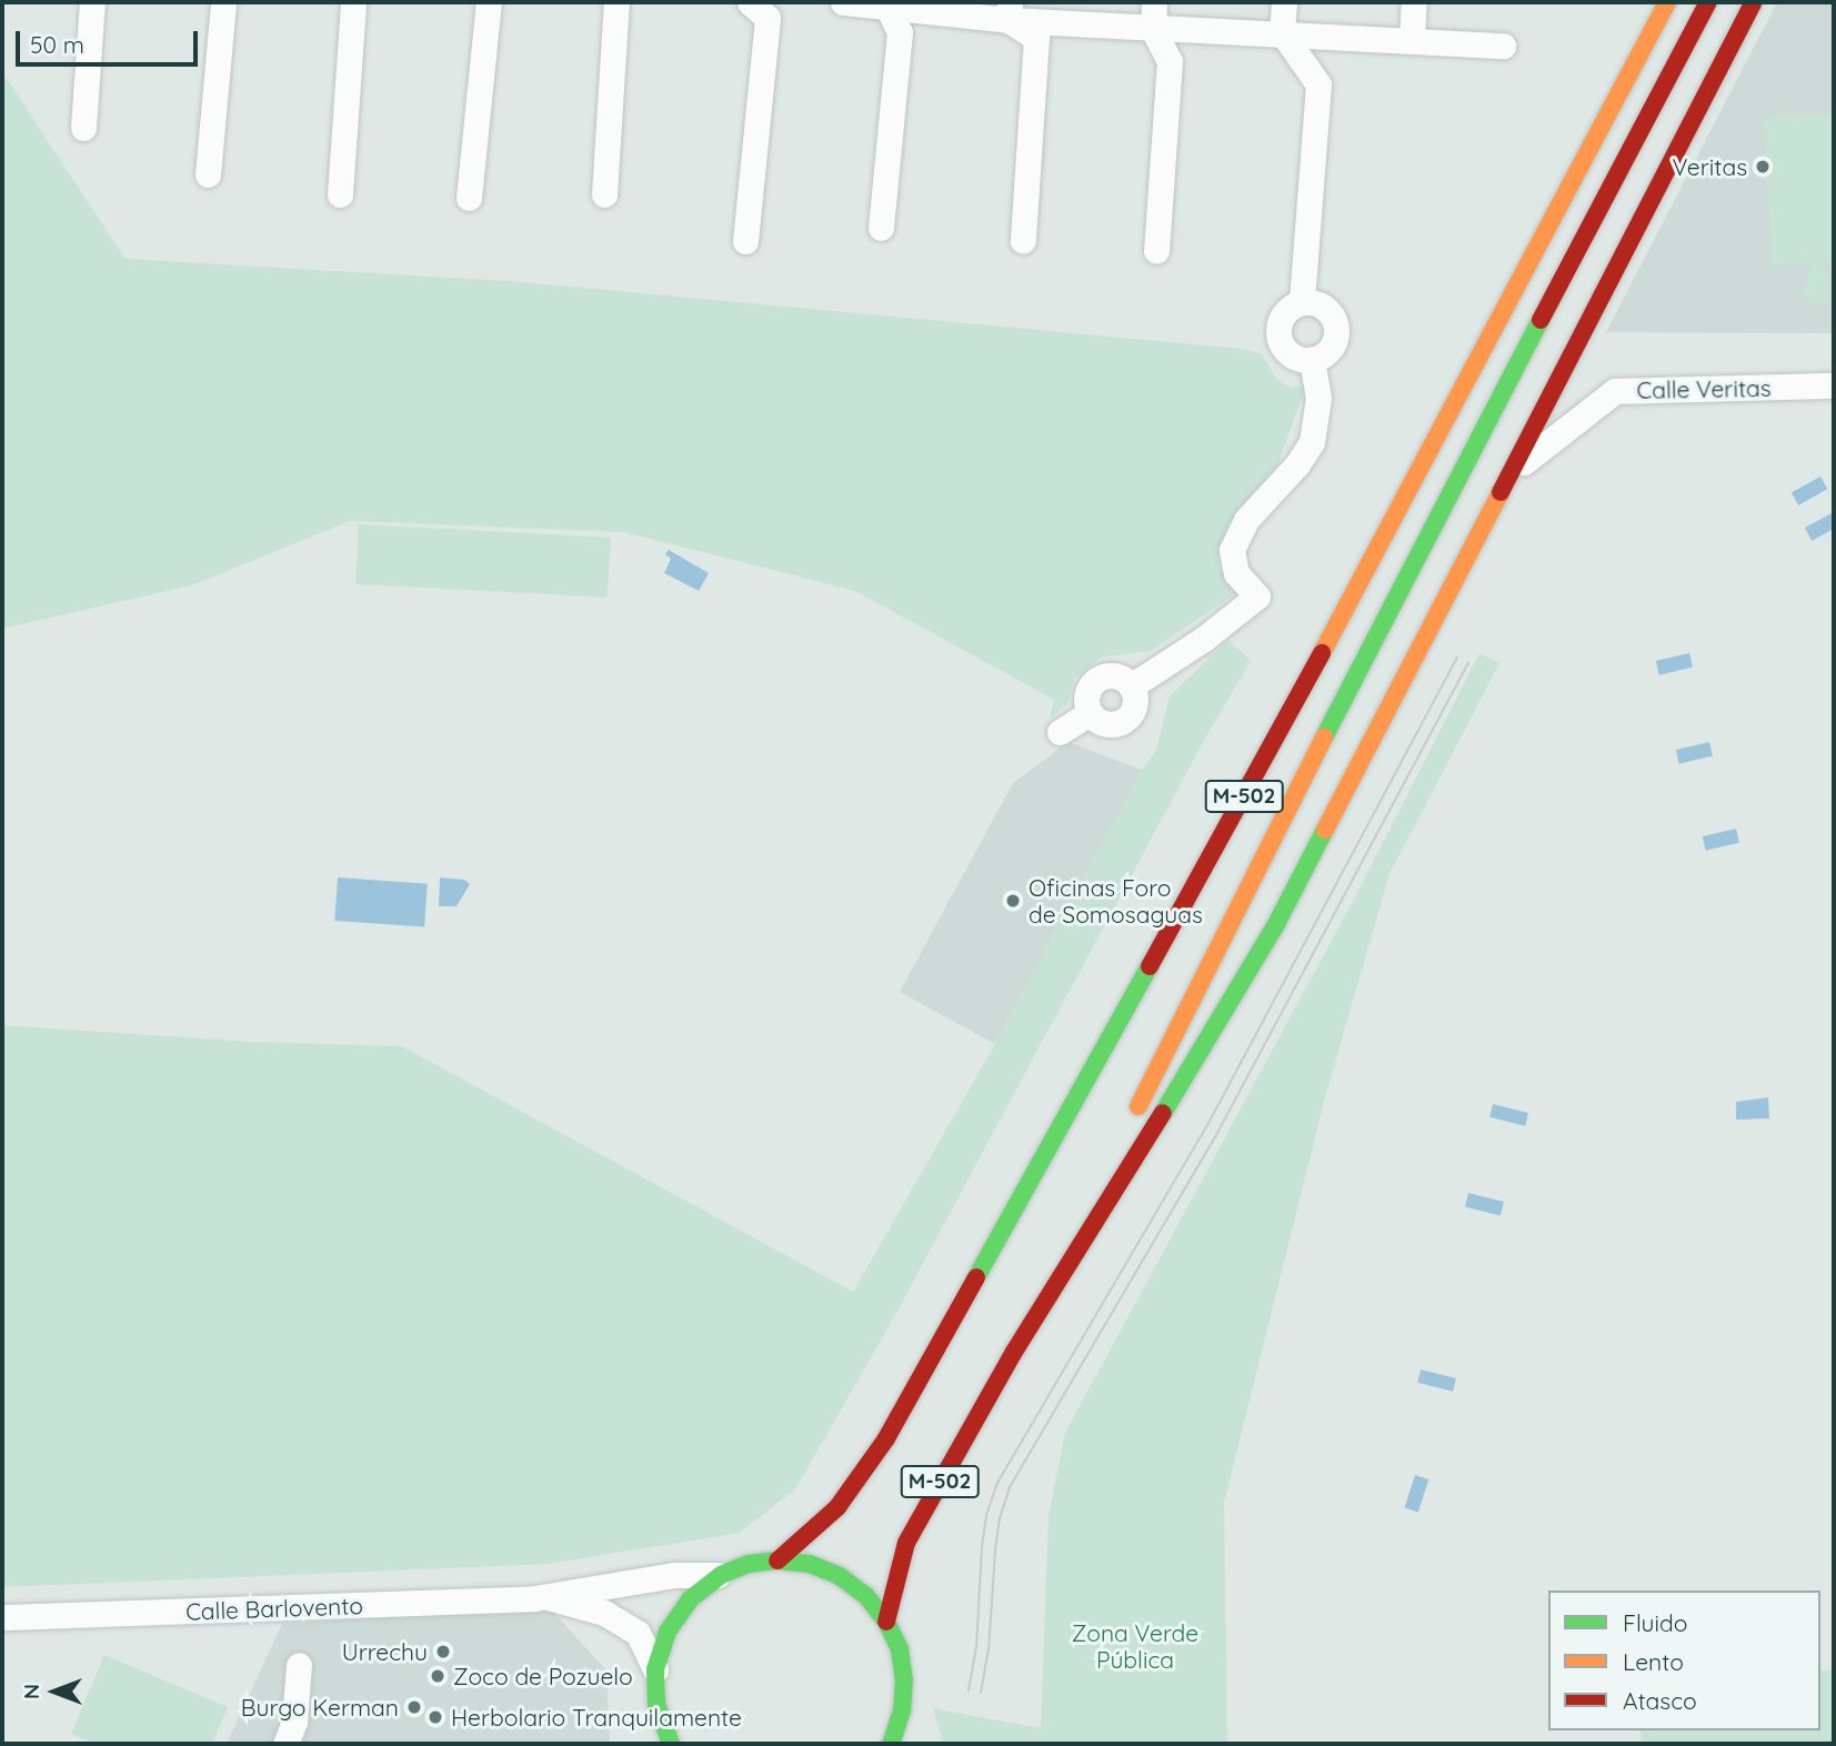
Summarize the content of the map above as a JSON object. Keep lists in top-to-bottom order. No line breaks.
{"streets":{"highway":["M-502"],"street":["Calle Veritas","Calle Barlovento"]},"crossings":[["Calle Veritas","M-502"]],"parks":["Zona Verde Pública"],"places":["Veritas","Oficinas Foro de Somosaguas","Urrechu","Zoco de Pozuelo","Burgo Kerman","Herbolario Tranquilamente"],"legend":["Fluido","Lento","Atasco"],"scale_bar":"50 m","north":"left"}
